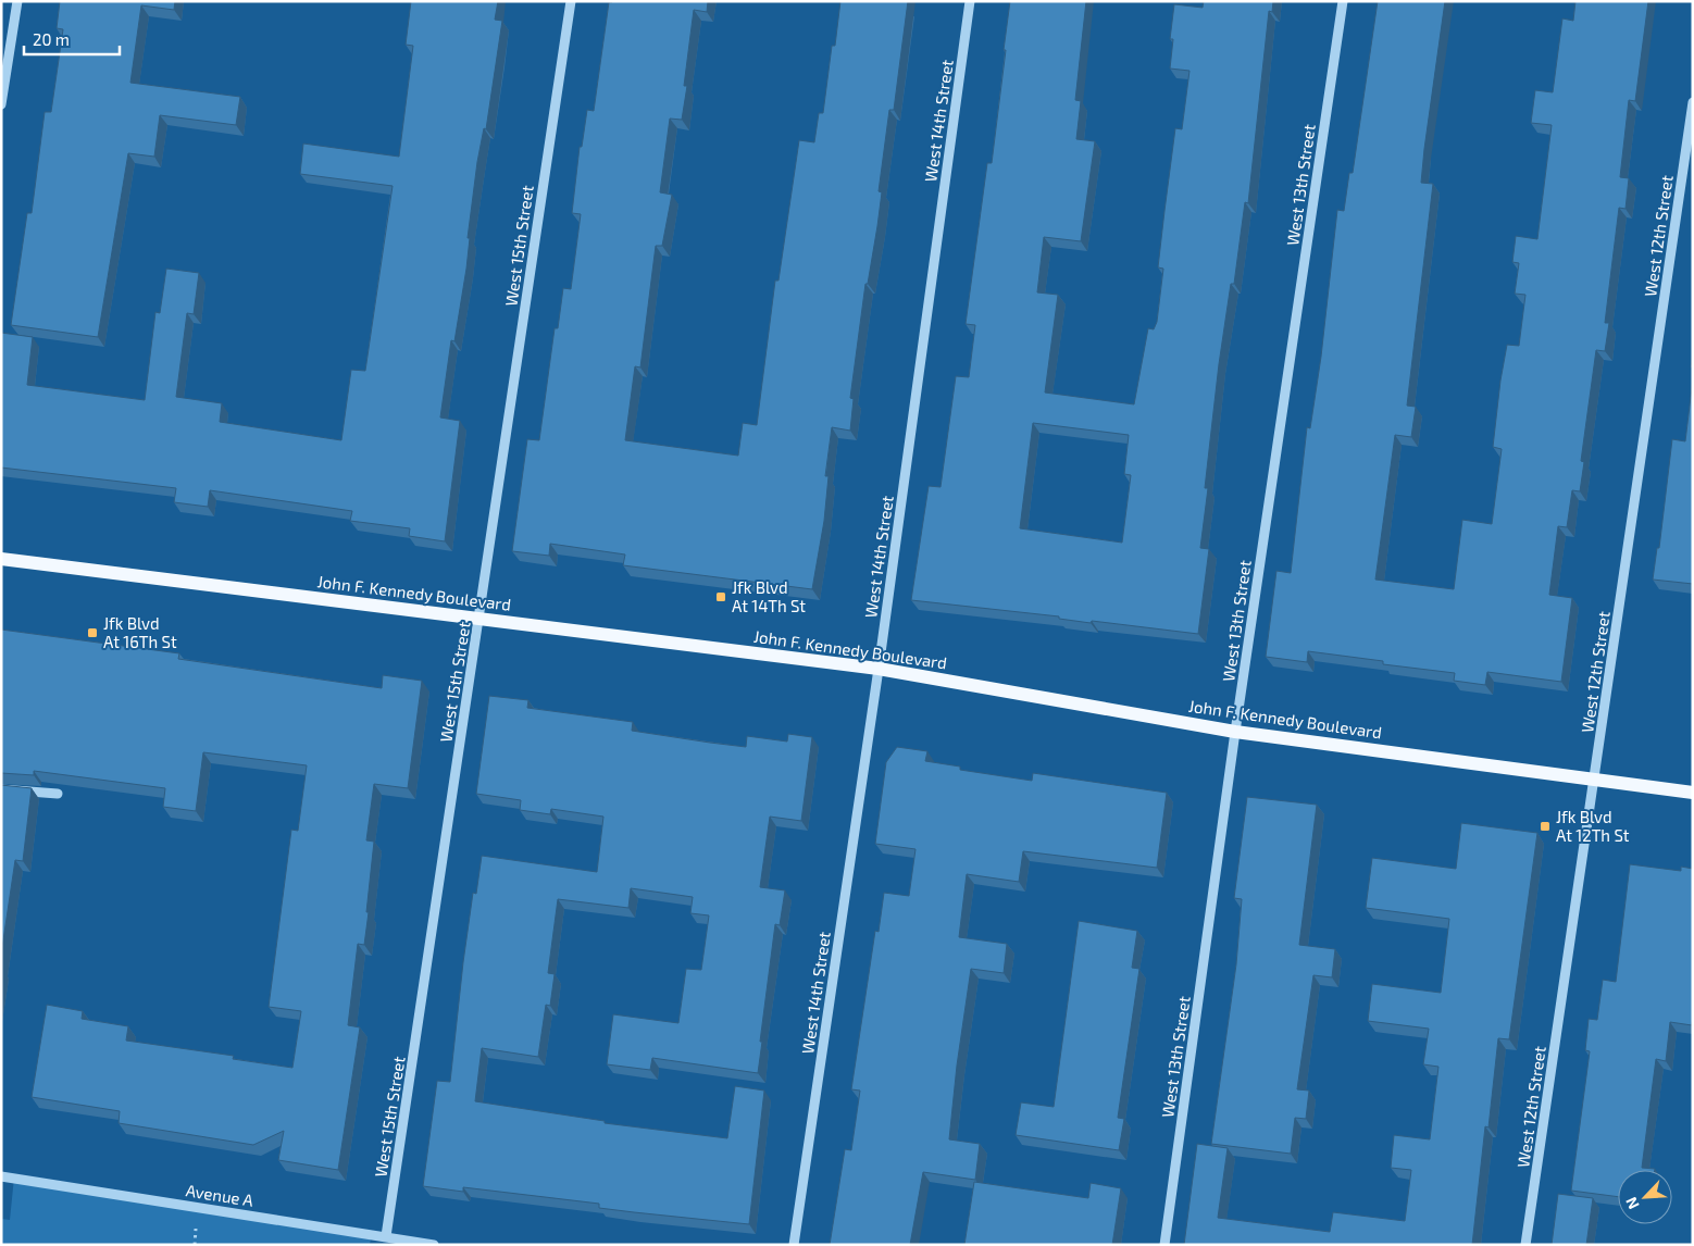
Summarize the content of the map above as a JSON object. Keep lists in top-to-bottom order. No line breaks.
{"streets":{"main road":["John F. Kennedy Boulevard"],"street":["West 14th Street","West 13th Street","West 12th Street","West 15th Street","Avenue A"]},"crossings":[["West 14th Street","John F. Kennedy Boulevard"],["West 13th Street","John F. Kennedy Boulevard"],["West 12th Street","John F. Kennedy Boulevard"],["West 15th Street","John F. Kennedy Boulevard"],["West 15th Street","Avenue A"]],"places":{"transit":["Jfk Blvd At 14Th St","Jfk Blvd At 16Th St","Jfk Blvd At 12Th St"]},"scale_bar":"20 m","north":"bottom left"}
